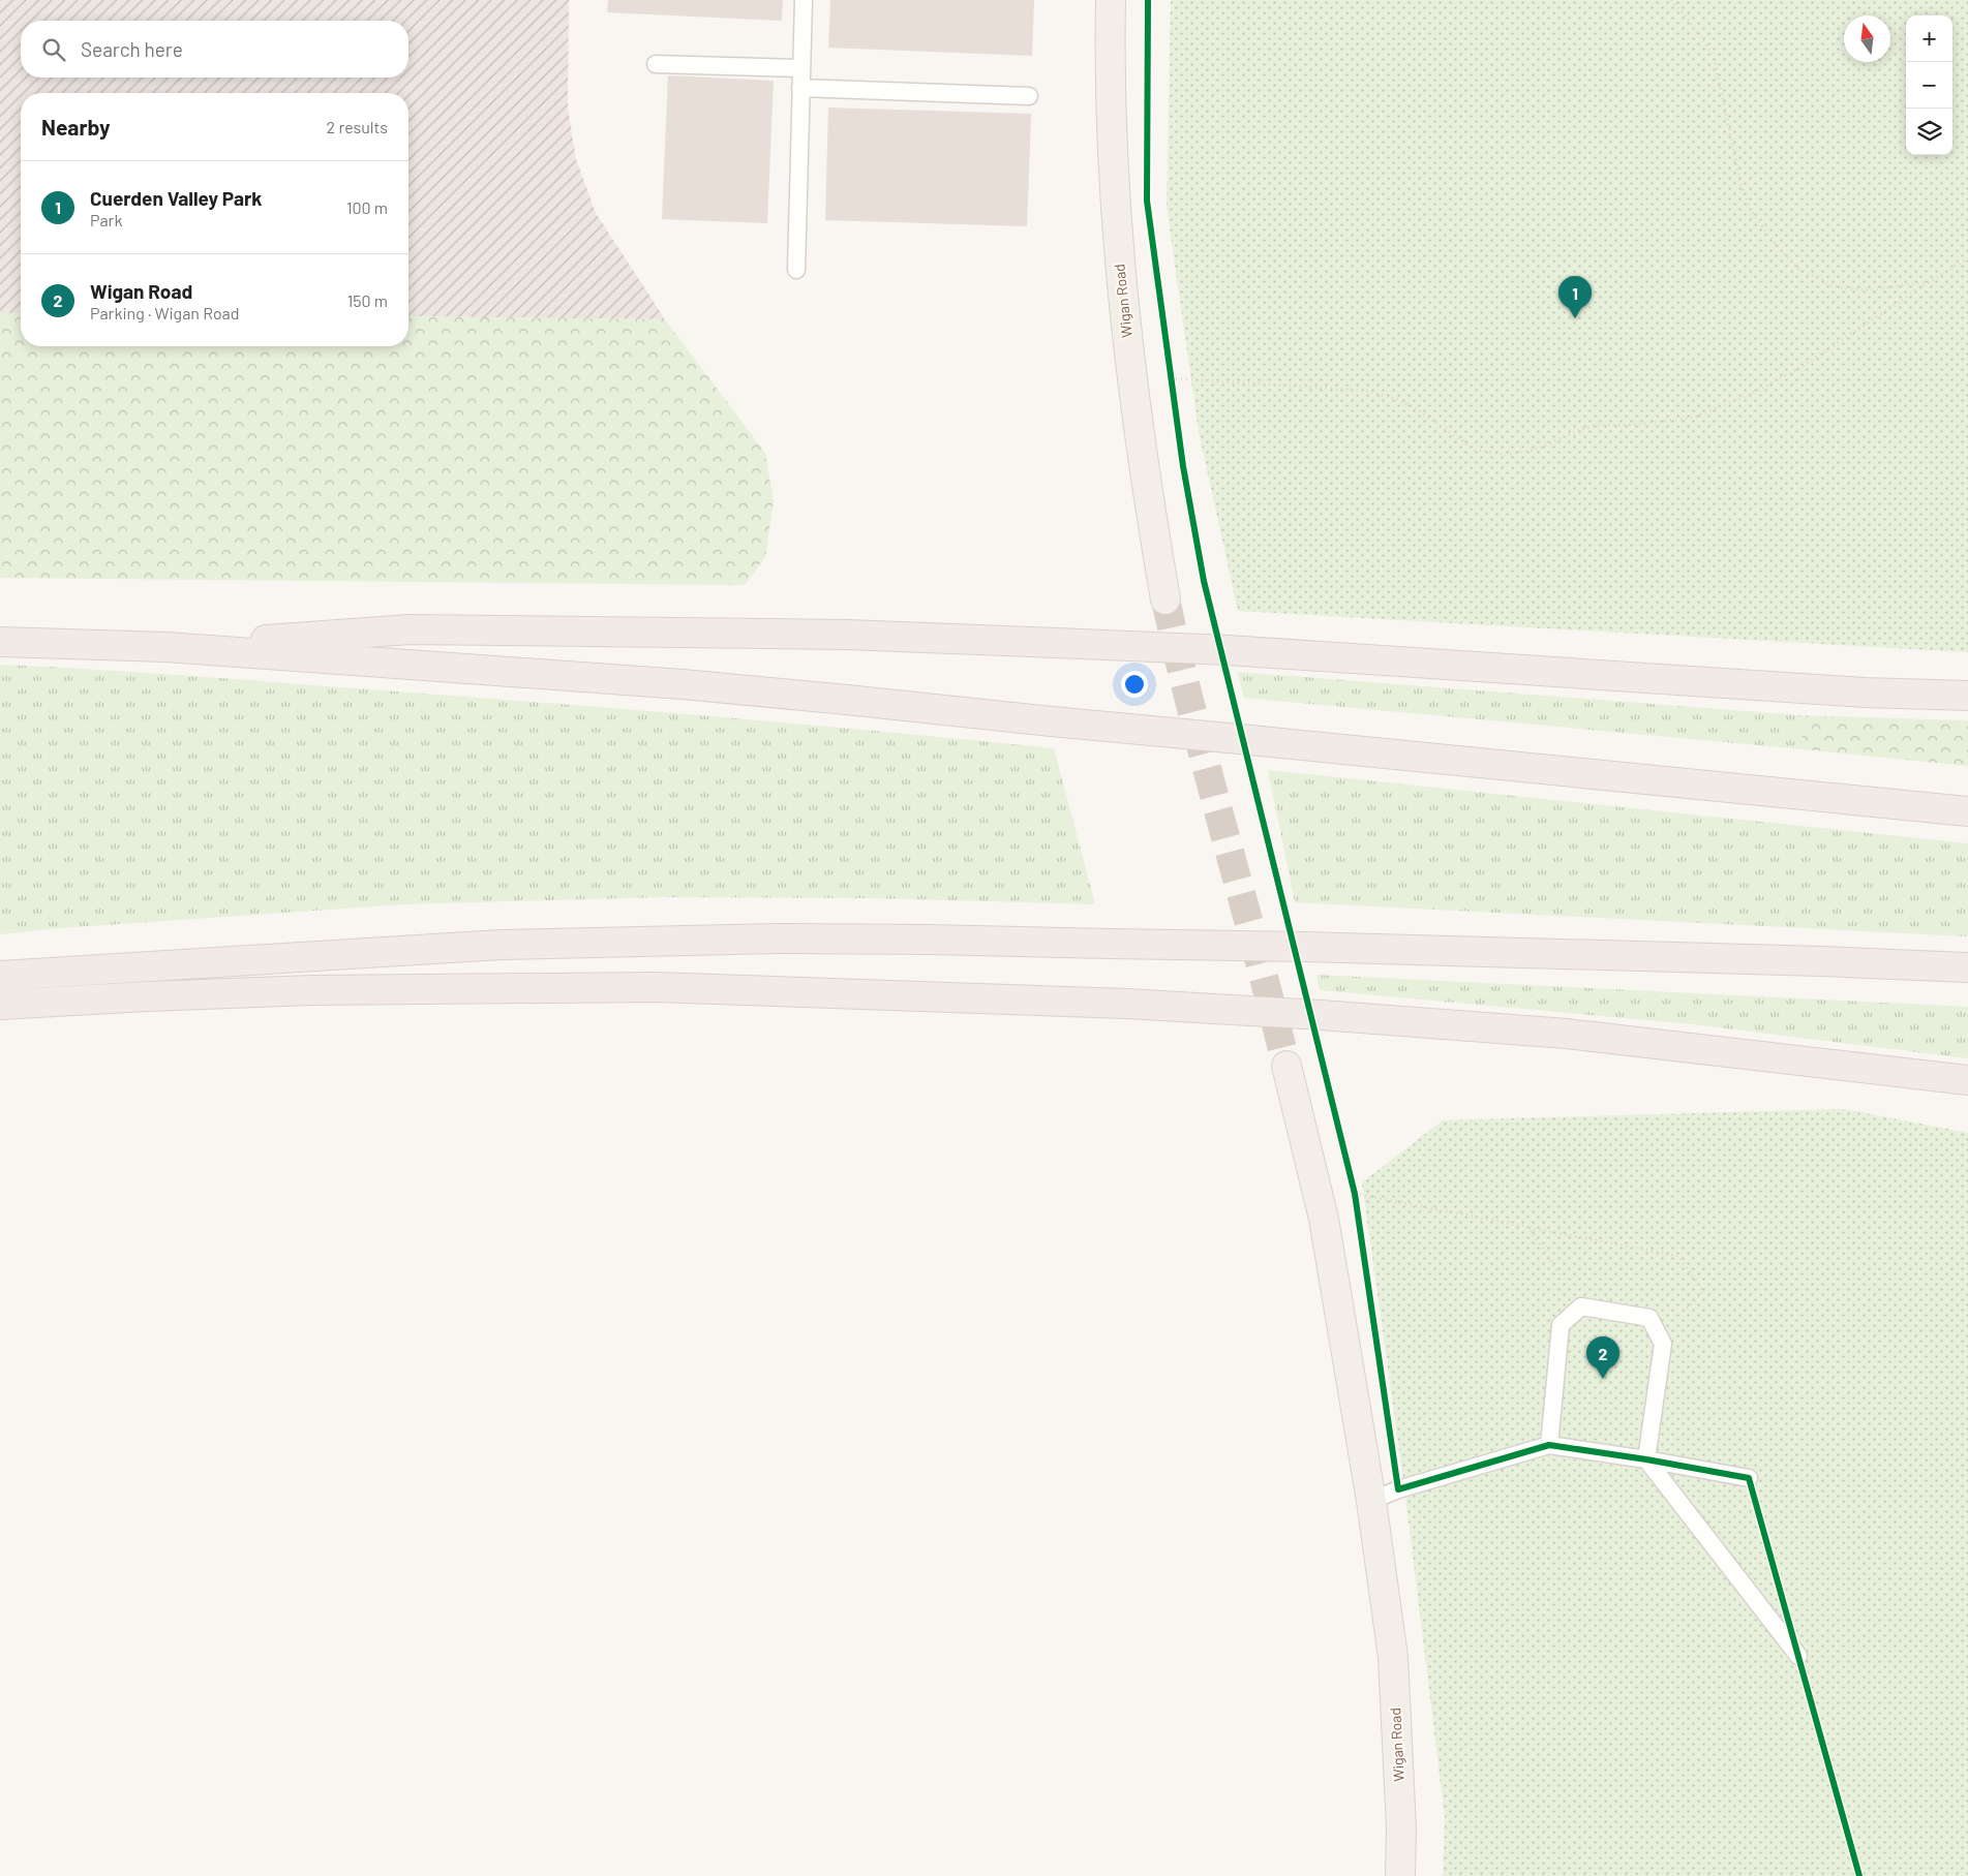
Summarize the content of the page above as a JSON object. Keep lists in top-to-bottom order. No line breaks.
{"streets":{"main road":["Wigan Road"]},"north":"top","page":{"map_buttons":["+","−"],"search":"Search here","heading":["Nearby","2 results"],"list":[{"mark":"1","name":"Cuerden Valley Park","note":"Park","value":"100 m"},{"mark":"2","name":"Wigan Road","note":"Parking · Wigan Road","value":"150 m"}],"pins":["1","2"]}}
